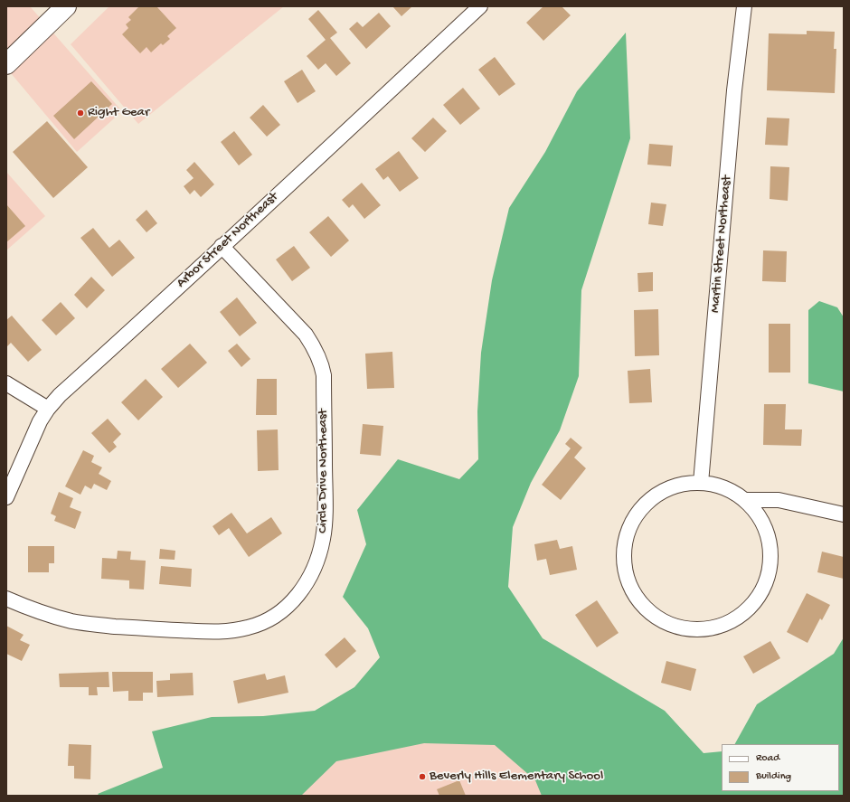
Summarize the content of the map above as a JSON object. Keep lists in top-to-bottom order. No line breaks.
{"streets":{"street":["Arbor Street Northeast","Martin Street Northeast","Circle Drive Northeast"]},"crossings":[["Arbor Street Northeast","Circle Drive Northeast"]],"places":["Right Gear","Beverly Hills Elementary School"],"legend":["Road","Building"]}
